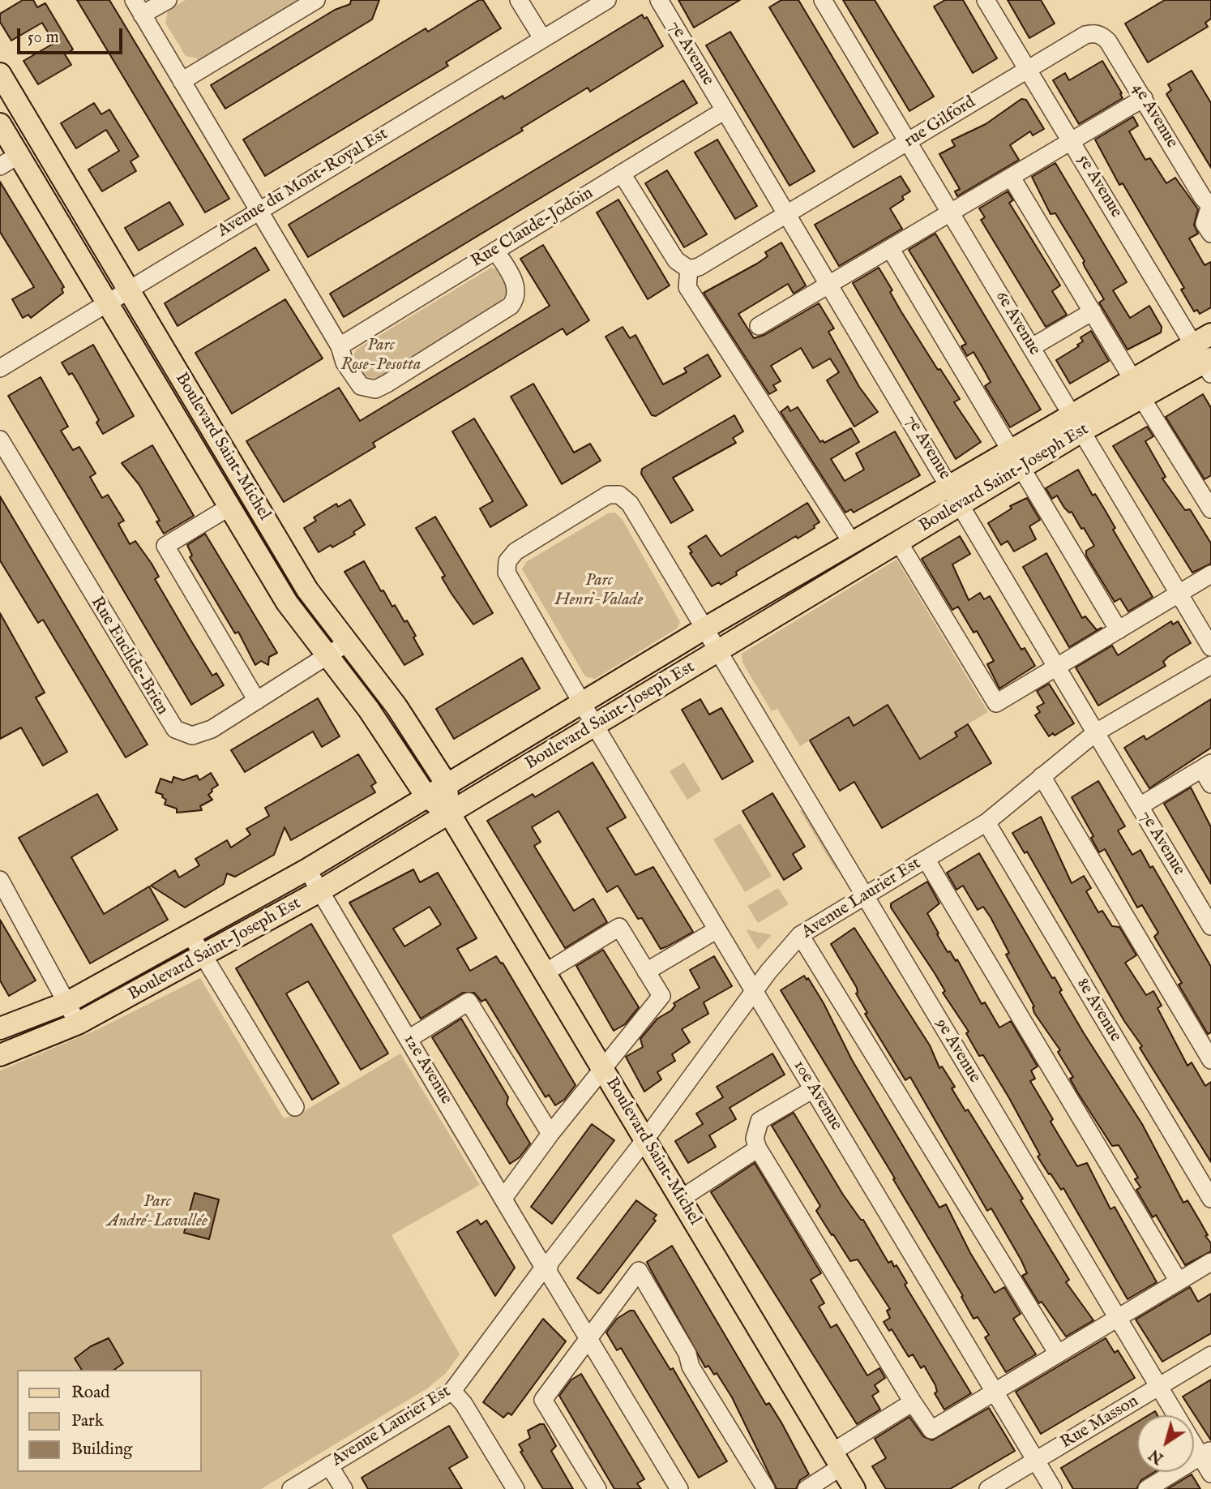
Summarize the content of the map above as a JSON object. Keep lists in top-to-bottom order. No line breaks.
{"streets":{"main road":["Boulevard Saint-Michel","Boulevard Saint-Joseph Est"],"street":["7e Avenue","4e Avenue","rue Gilford","Avenue du Mont-Royal Est","5e Avenue","Rue Claude-Jodoin","6e Avenue","Rue Euclide-Brien","Avenue Laurier Est","8e Avenue","9e Avenue","12e Avenue","10e Avenue","Rue Masson"]},"crossings":[["7e Avenue","rue Gilford"],["7e Avenue","Rue Claude-Jodoin"],["7e Avenue","Boulevard Saint-Joseph Est"],["7e Avenue","Avenue Laurier Est"],["4e Avenue","rue Gilford"],["rue Gilford","5e Avenue"],["rue Gilford","6e Avenue"],["Avenue du Mont-Royal Est","Boulevard Saint-Michel"],["5e Avenue","Boulevard Saint-Joseph Est"],["6e Avenue","Boulevard Saint-Joseph Est"],["Boulevard Saint-Michel","Boulevard Saint-Joseph Est"],["Boulevard Saint-Michel","Rue Euclide-Brien"],["Boulevard Saint-Michel","Avenue Laurier Est"],["Boulevard Saint-Joseph Est","9e Avenue"],["Boulevard Saint-Joseph Est","12e Avenue"],["Boulevard Saint-Joseph Est","10e Avenue"],["Avenue Laurier Est","8e Avenue"],["Avenue Laurier Est","9e Avenue"],["Avenue Laurier Est","12e Avenue"],["Avenue Laurier Est","10e Avenue"],["9e Avenue","10e Avenue"],["9e Avenue","Rue Masson"],["10e Avenue","Rue Masson"]],"parks":["Parc Rose-Pesotta","Parc Henri-Valade","Parc André-Lavallée"],"legend":["Road","Park","Building"],"scale_bar":"50 m","north":"bottom left"}
